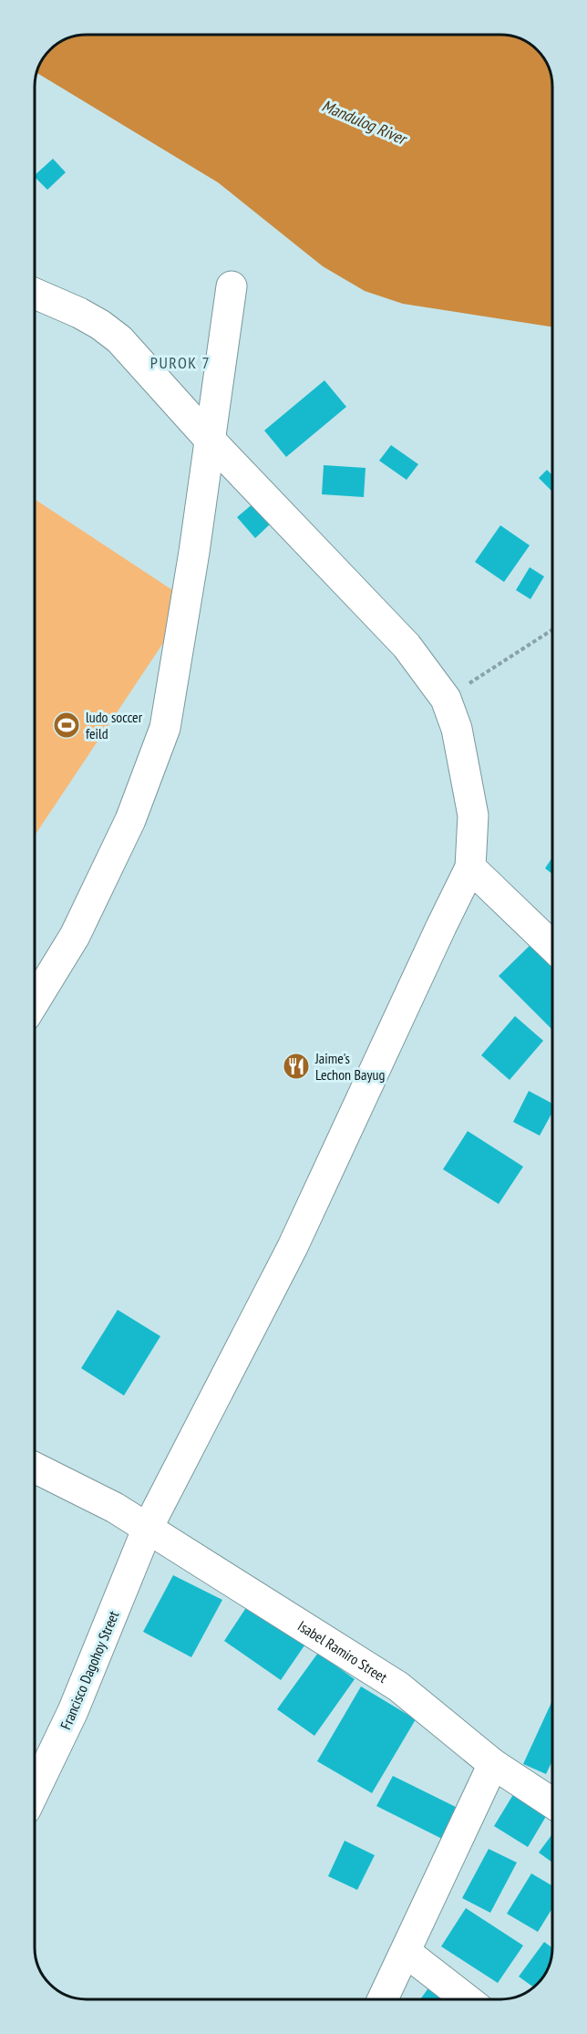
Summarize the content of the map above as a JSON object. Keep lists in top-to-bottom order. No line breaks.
{"streets":{"street":["Isabel Ramiro Street","Francisco Dagohoy Street"]},"crossings":[["Isabel Ramiro Street","Francisco Dagohoy Street"]],"districts":["PUROK 7"],"water":["Mandulog River"],"places":{"sports":["ludo soccer feild"],"restaurant":["Jaime's Lechon Bayug"]}}
